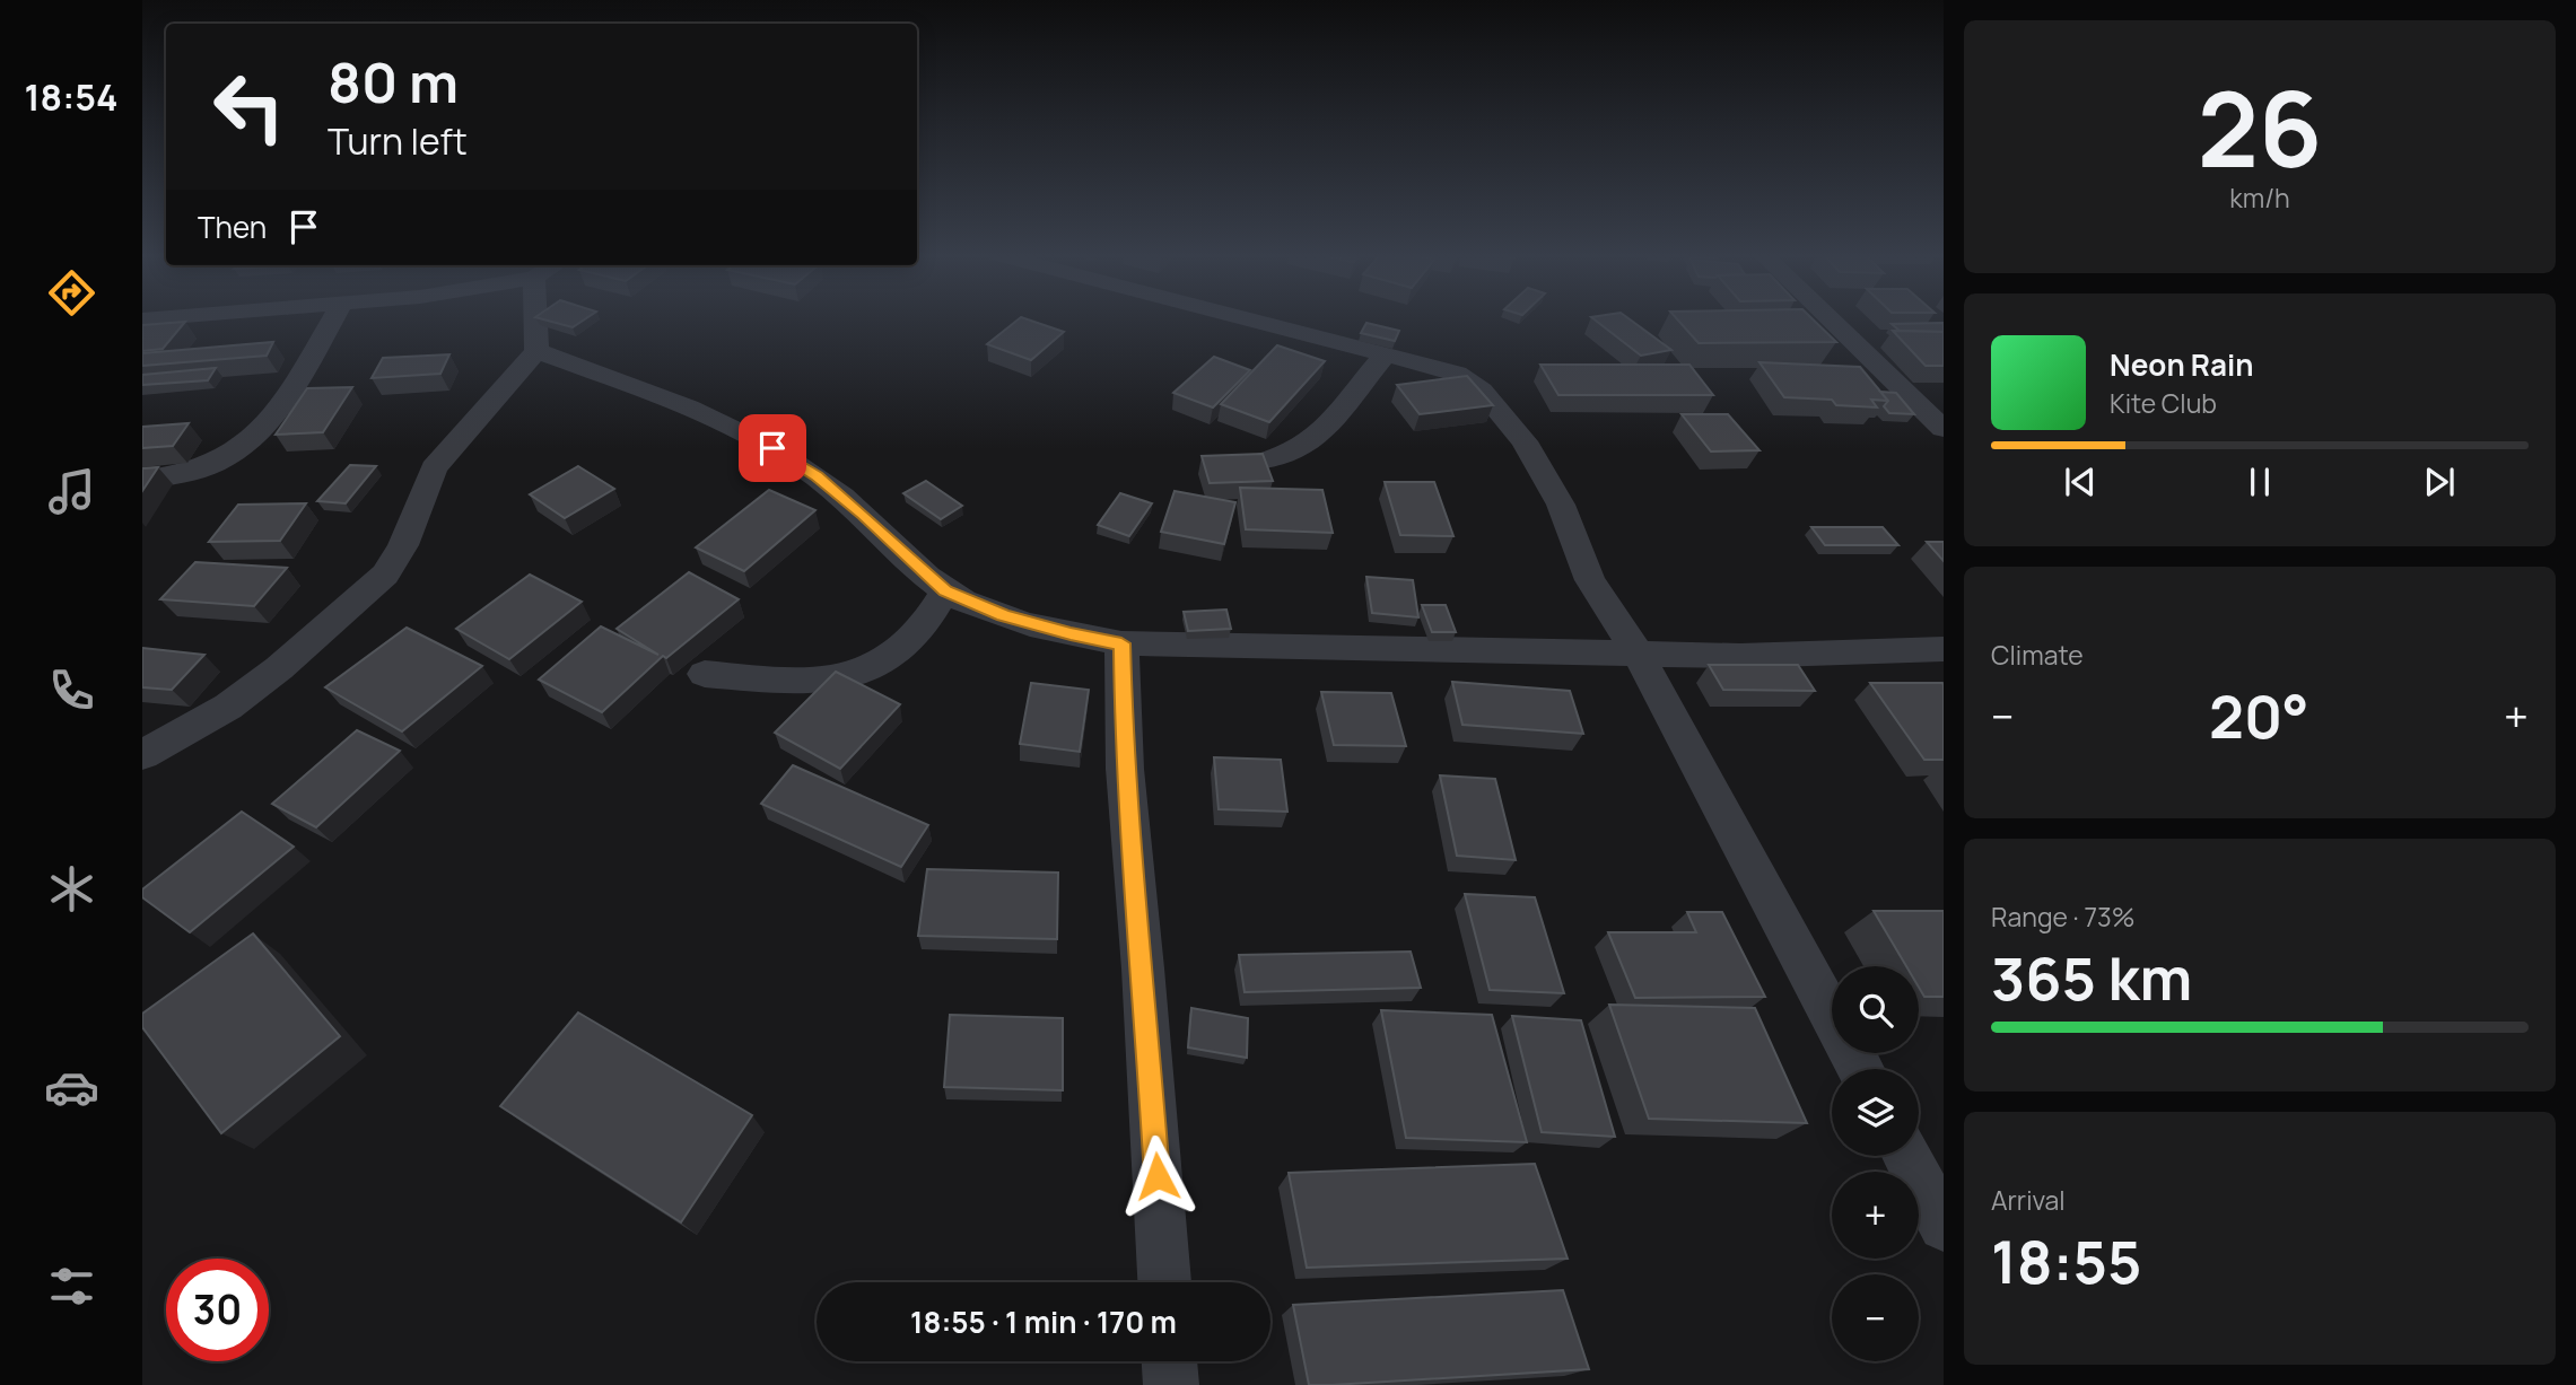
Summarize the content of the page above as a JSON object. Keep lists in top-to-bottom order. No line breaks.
{"page":{"tabs":"18:54","tile":[["26","km/h"],"Climate",["Range · 73%","365 km"],["Arrival","18:55"]],"turn":["80 m","Turn left"],"then":"Then","song":["Neon Rain","Kite Club"],"heat":["−","20°","+"],"map_buttons":["+","−"],"limit":"30","trip":"18:55 · 1 min · 170 m"}}
